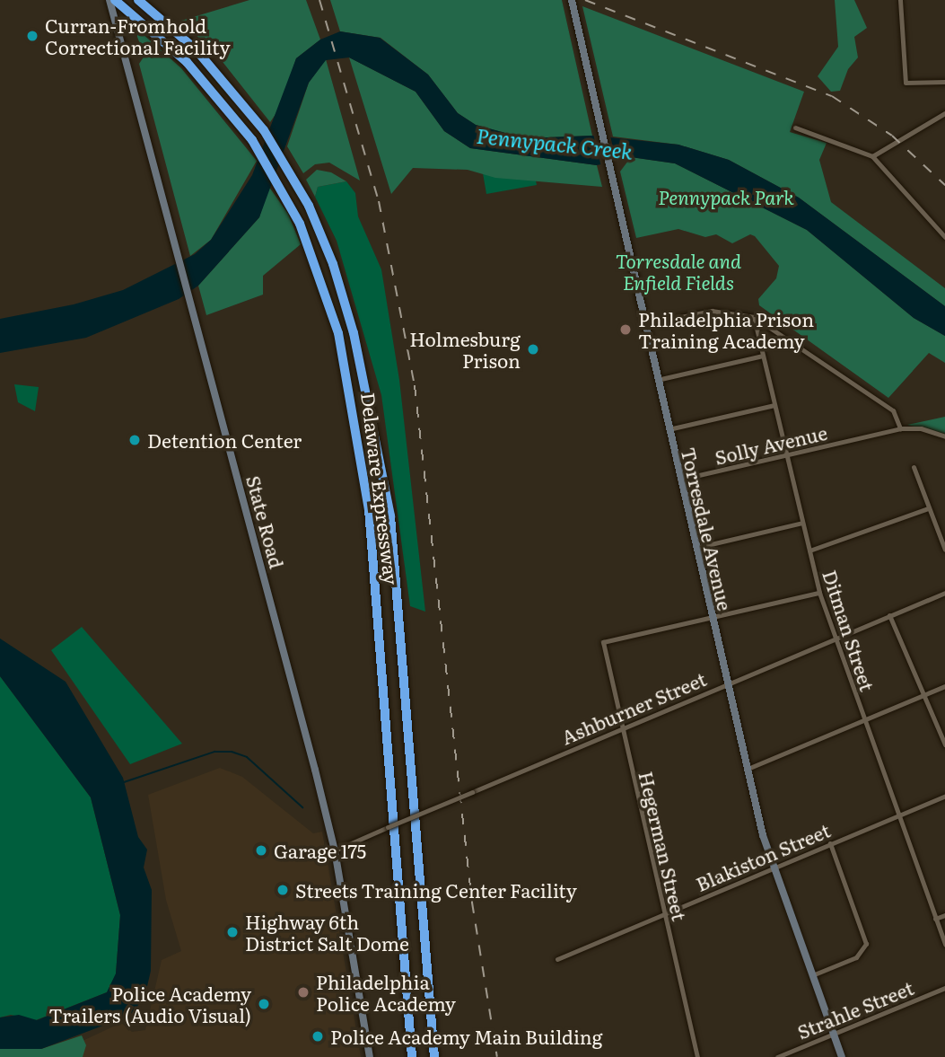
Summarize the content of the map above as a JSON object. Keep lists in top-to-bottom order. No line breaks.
{"streets":{"highway":["Delaware Expressway"],"street":["Solly Avenue","State Road","Torresdale Avenue","Ditman Street","Ashburner Street","Hegerman Street","Blakiston Street","Strahle Street"]},"crossings":[["Solly Avenue","Torresdale Avenue"],["Solly Avenue","Ditman Street"],["State Road","Ashburner Street"],["Torresdale Avenue","Ashburner Street"],["Torresdale Avenue","Hegerman Street"],["Torresdale Avenue","Blakiston Street"],["Torresdale Avenue","Strahle Street"],["Ditman Street","Ashburner Street"],["Ditman Street","Blakiston Street"],["Ashburner Street","Hegerman Street"],["Hegerman Street","Blakiston Street"]],"water":["Pennypack Creek"],"parks":["Pennypack Park","Torresdale and Enfield Fields"],"places":["Curran-Fromhold Correctional Facility","Philadelphia Prison Training Academy","Holmesburg Prison","Detention Center","Garage 175","Streets Training Center Facility","Highway 6th District Salt Dome","Philadelphia Police Academy","Police Academy Trailers (Audio Visual)","Police Academy Main Building"]}
